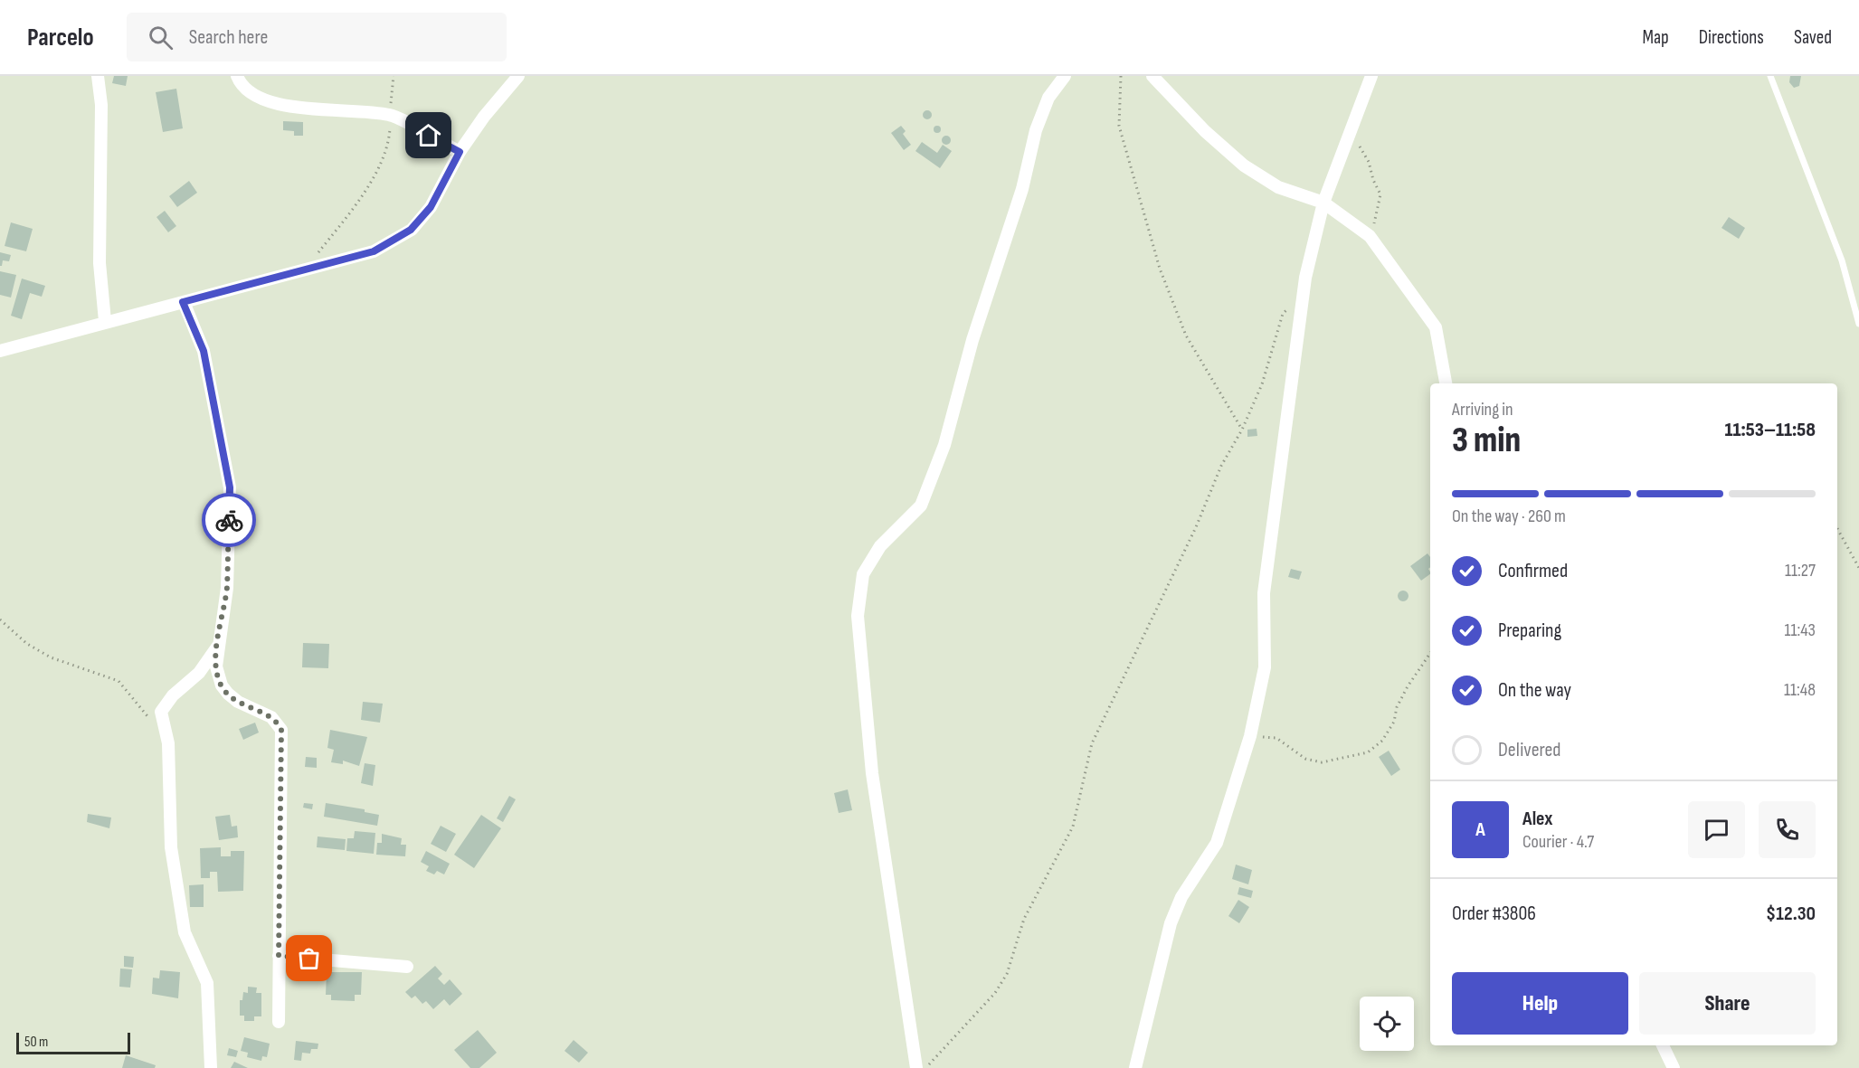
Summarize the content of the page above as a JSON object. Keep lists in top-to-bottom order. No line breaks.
{"scale_bar":"50 m","page":{"header":"Parcelo","search":"Search here","nav":["Map","Directions","Saved"],"heading":["3 min","Arriving in","11:53–11:58"],"panel":["Alex","Courier · 4.7","Order #3806","$12.30"],"bar":"On the way · 260 m","list":[["Confirmed","11:27"],["Preparing","11:43"],["On the way","11:48"],"Delivered"],"round":"A","buttons":["Help","Share"],"scale":"50 m"}}
